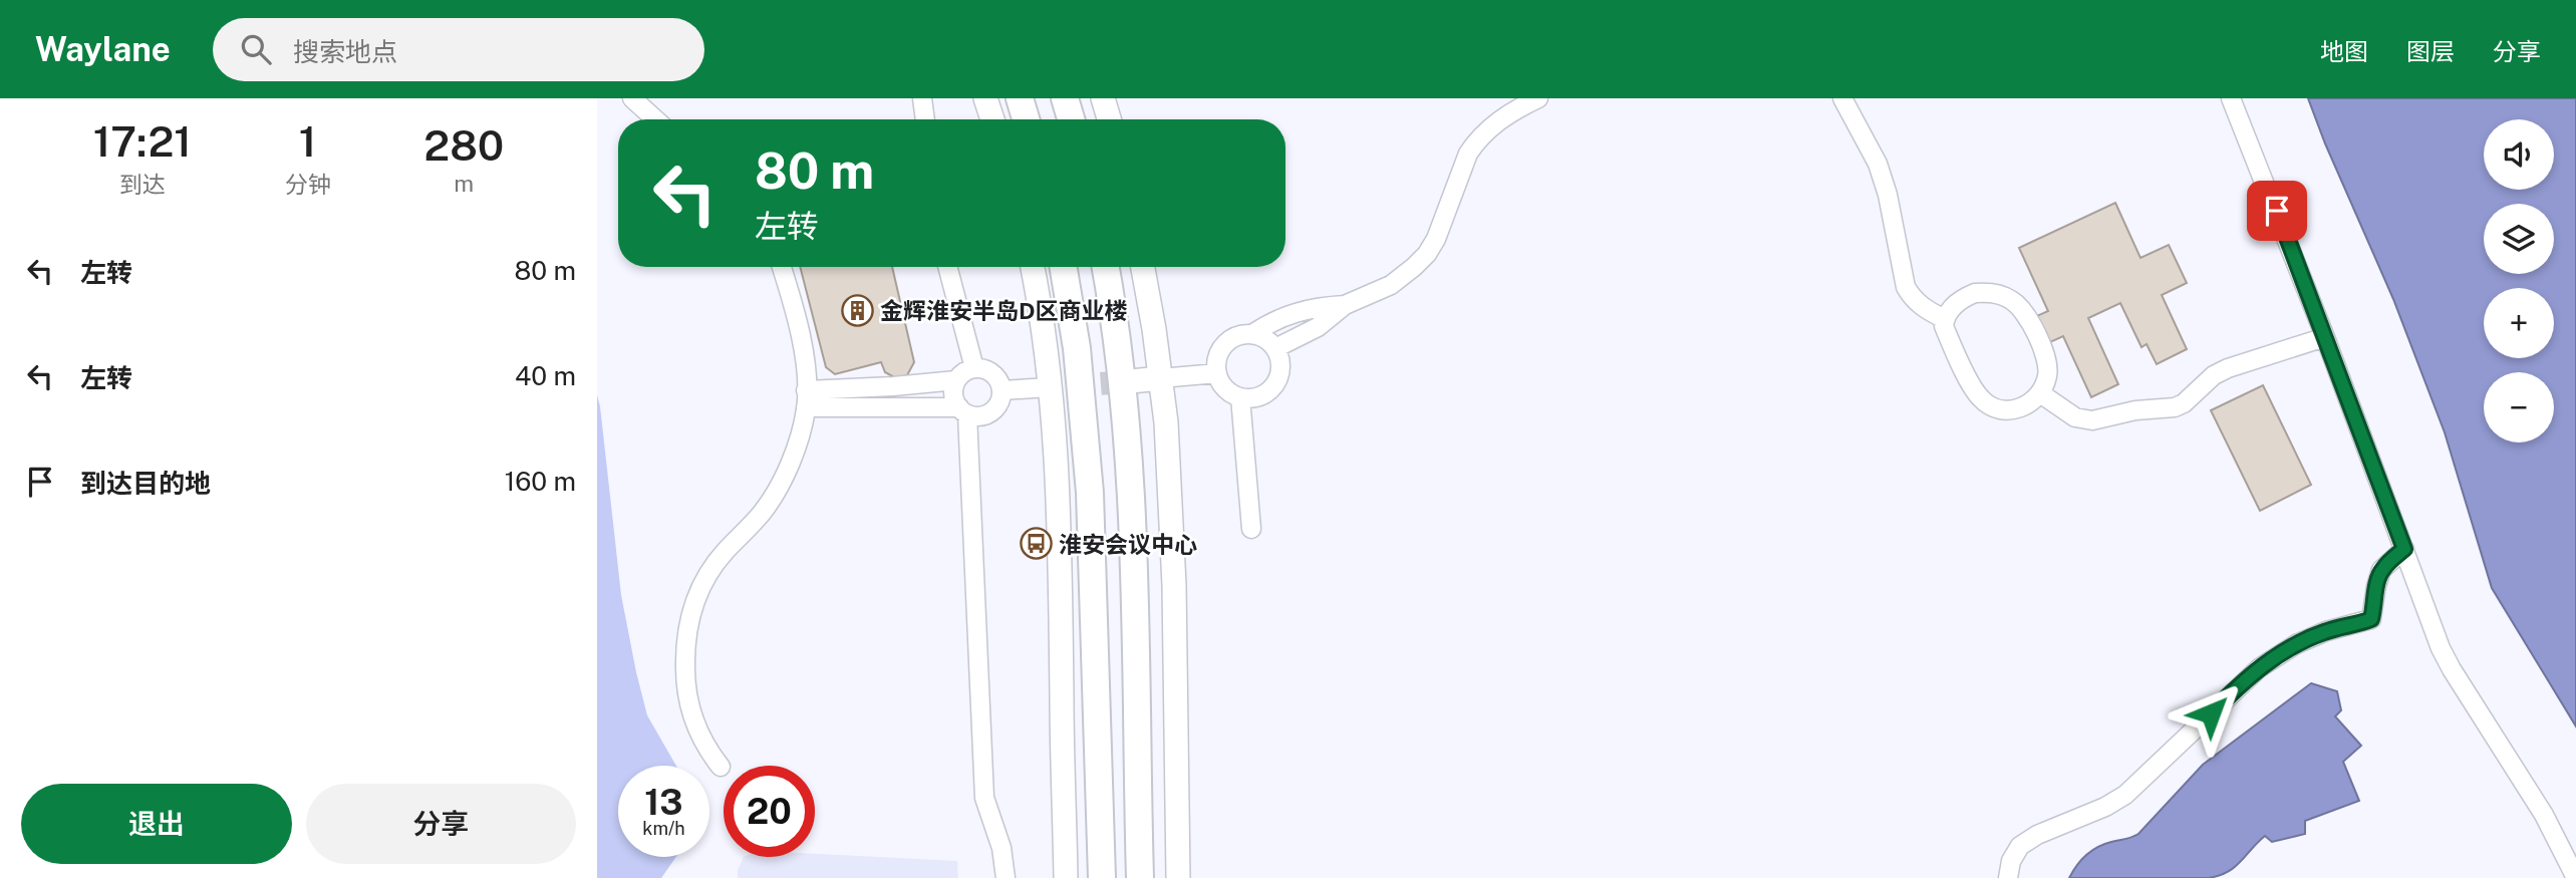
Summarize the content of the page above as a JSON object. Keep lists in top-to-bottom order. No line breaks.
{"places":{"building":["金辉淮安半岛D区商业楼"],"bus stop":["淮安会议中心"]},"page":{"header":"Waylane","search":"搜索地点","nav":["地图","图层","分享"],"eta":["17:21","到达","1","分钟","280","m"],"map_buttons":["+","−"],"turn":["80 m","左转"],"list":[{"name":"左转","value":"80 m"},{"name":"左转","value":"40 m"},{"name":"到达目的地","value":"160 m"}],"speed":"13 km/h","limit":"20","buttons":["退出","分享"]}}
